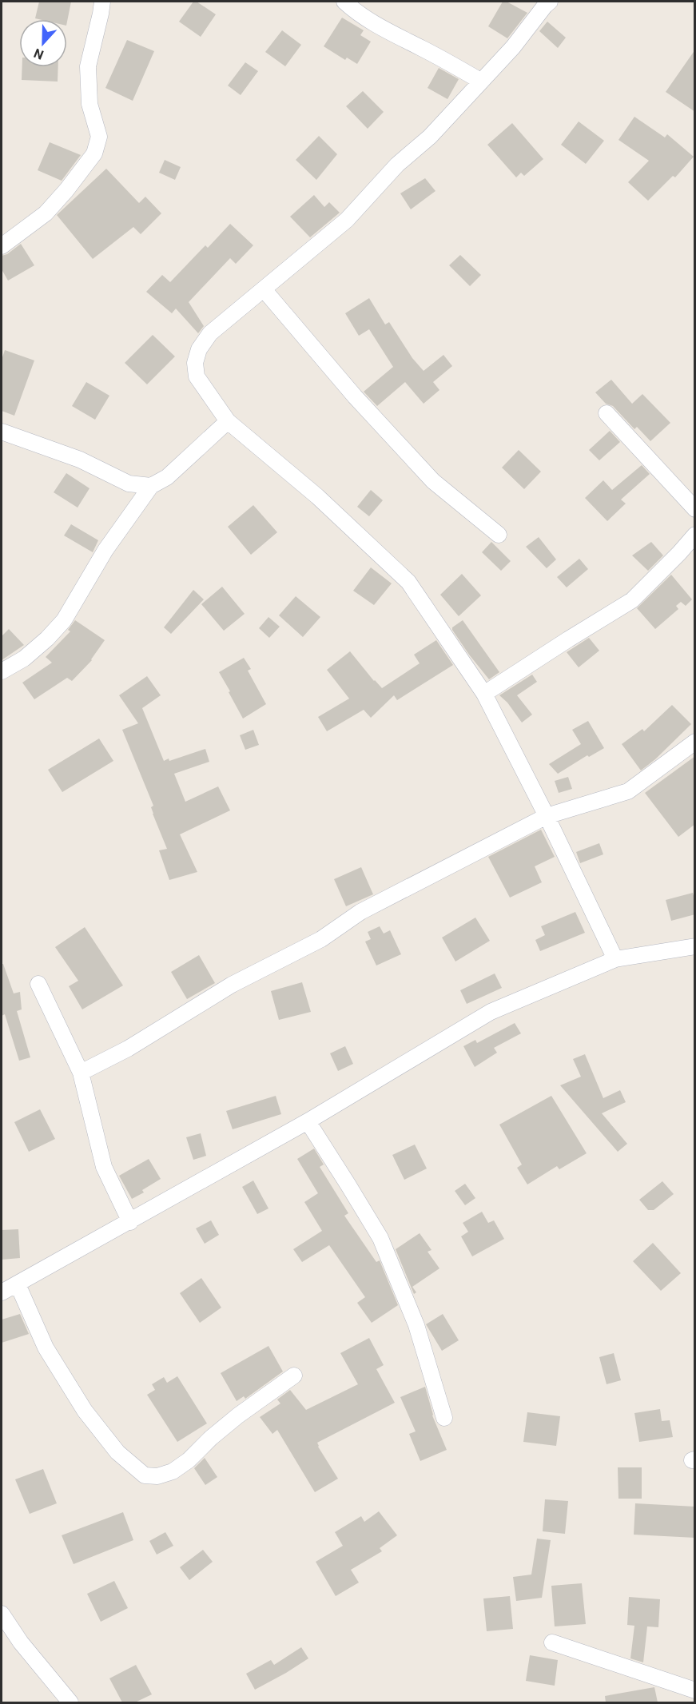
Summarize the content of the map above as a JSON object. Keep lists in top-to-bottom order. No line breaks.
{"north":"bottom"}
